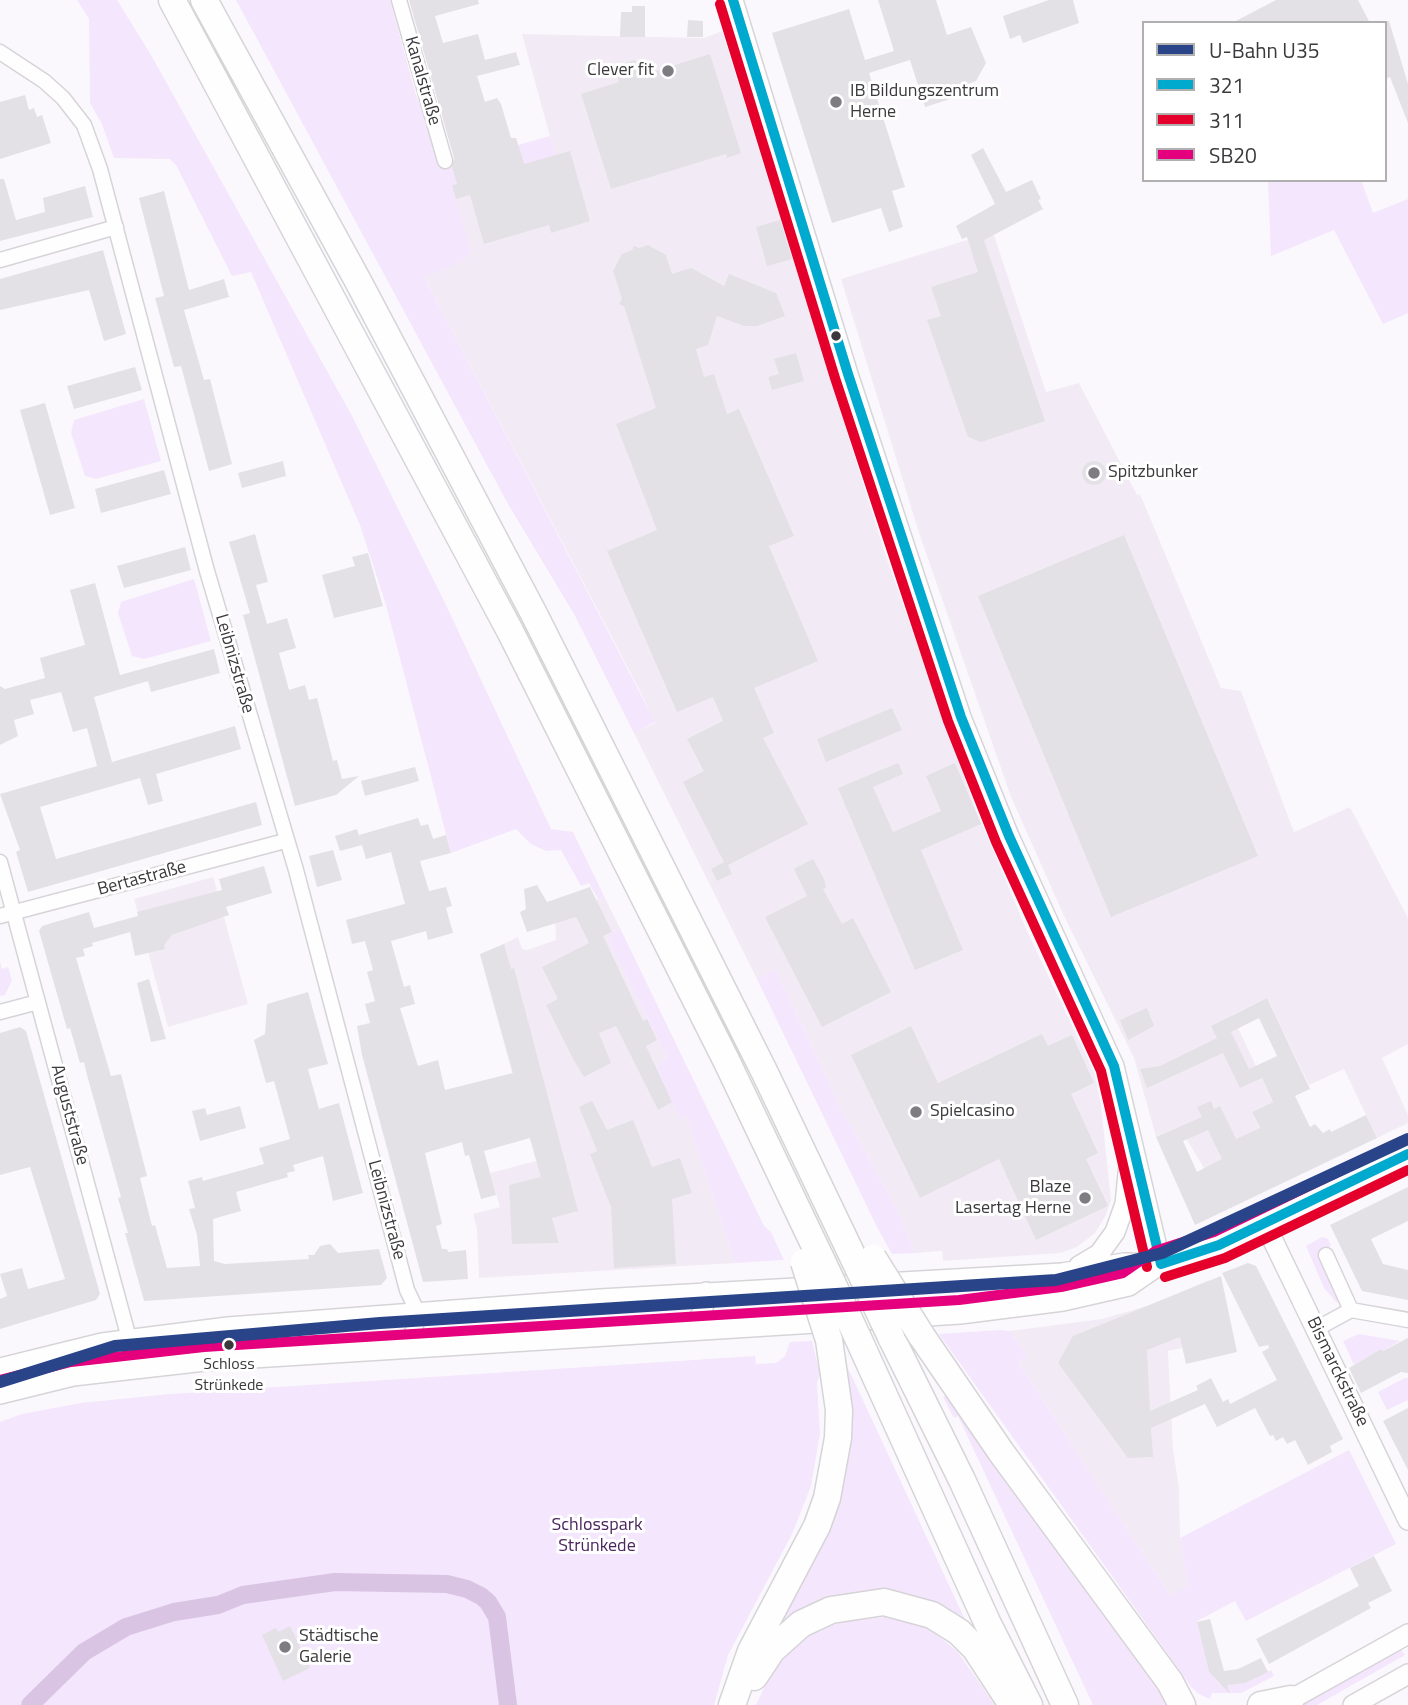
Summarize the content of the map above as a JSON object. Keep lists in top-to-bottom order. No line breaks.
{"streets":{"street":["Kanalstraße","Leibnizstraße","Bertastraße","Auguststraße","Bismarckstraße"]},"crossings":[["Leibnizstraße","Bertastraße"],["Bertastraße","Auguststraße"]],"parks":["Schlosspark Strünkede"],"places":["Clever fit","IB Bildungszentrum Herne","Spitzbunker","Spielcasino","Blaze Lasertag Herne","Schloss Strünkede","Städtische Galerie"],"lines":["transit line 321","transit line 311","metro line U35","transit line SB20"],"legend":["U-Bahn U35","321","311","SB20"]}
